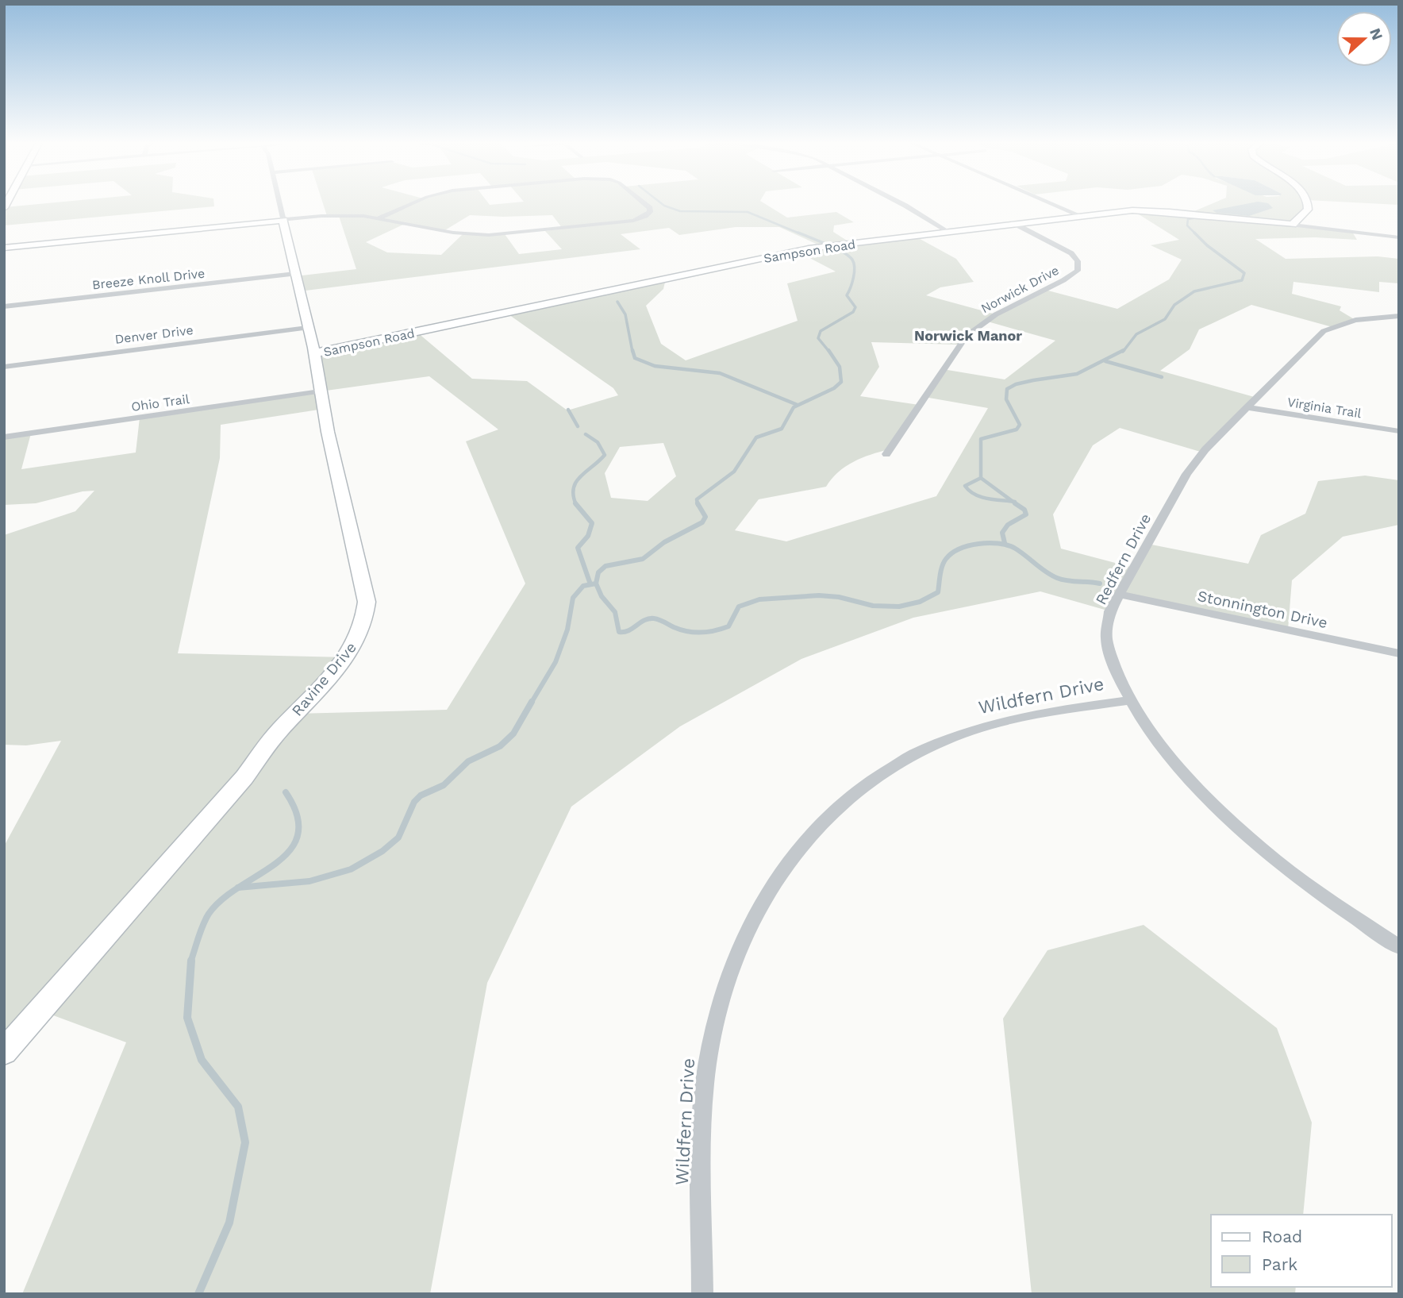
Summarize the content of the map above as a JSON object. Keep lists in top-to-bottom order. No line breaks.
{"streets":{"street":["Sampson Road","Breeze Knoll Drive","Norwick Drive","Denver Drive","Ohio Trail","Virginia Trail","Redfern Drive","Stonnington Drive","Ravine Drive","Wildfern Drive"]},"crossings":[["Sampson Road","Norwick Drive"],["Sampson Road","Ravine Drive"],["Breeze Knoll Drive","Ravine Drive"],["Denver Drive","Ravine Drive"],["Ohio Trail","Ravine Drive"],["Virginia Trail","Redfern Drive"],["Redfern Drive","Stonnington Drive"],["Redfern Drive","Wildfern Drive"]],"districts":["Norwick Manor"],"legend":["Road","Park"],"north":"right"}
